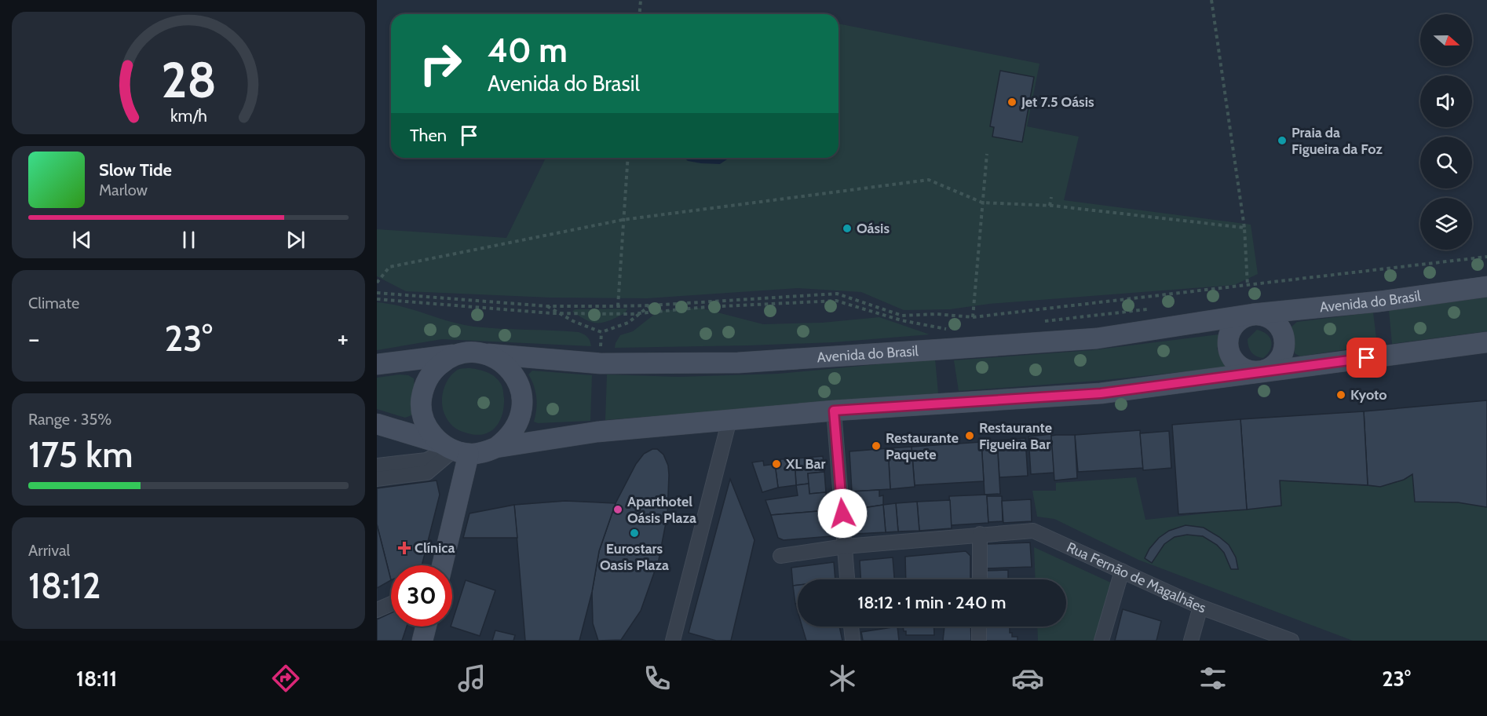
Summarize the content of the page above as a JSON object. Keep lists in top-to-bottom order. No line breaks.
{"streets":{"main road":["Avenida do Brasil"],"street":["Rua Fernão de Magalhães"]},"places":{"other":["Jet 7.5 Oásis","Praia da Figueira da Foz","Oásis","Kyoto","Restaurante Figueira Bar","Restaurante Paquete","XL Bar","Aparthotel Oásis Plaza","Eurostars Oasis Plaza"],"health":["Clínica"]},"north":"right","page":{"turn":["40 m","Avenida do Brasil"],"then":"Then","song":["Slow Tide","Marlow"],"tile":["Climate",["Range · 35%","175 km"],["Arrival","18:12"]],"heat":["−","23°","+"],"limit":"30","trip":"18:12 · 1 min · 240 m","tabs":["18:11","23°"],"gauge":["28","km/h"]}}
